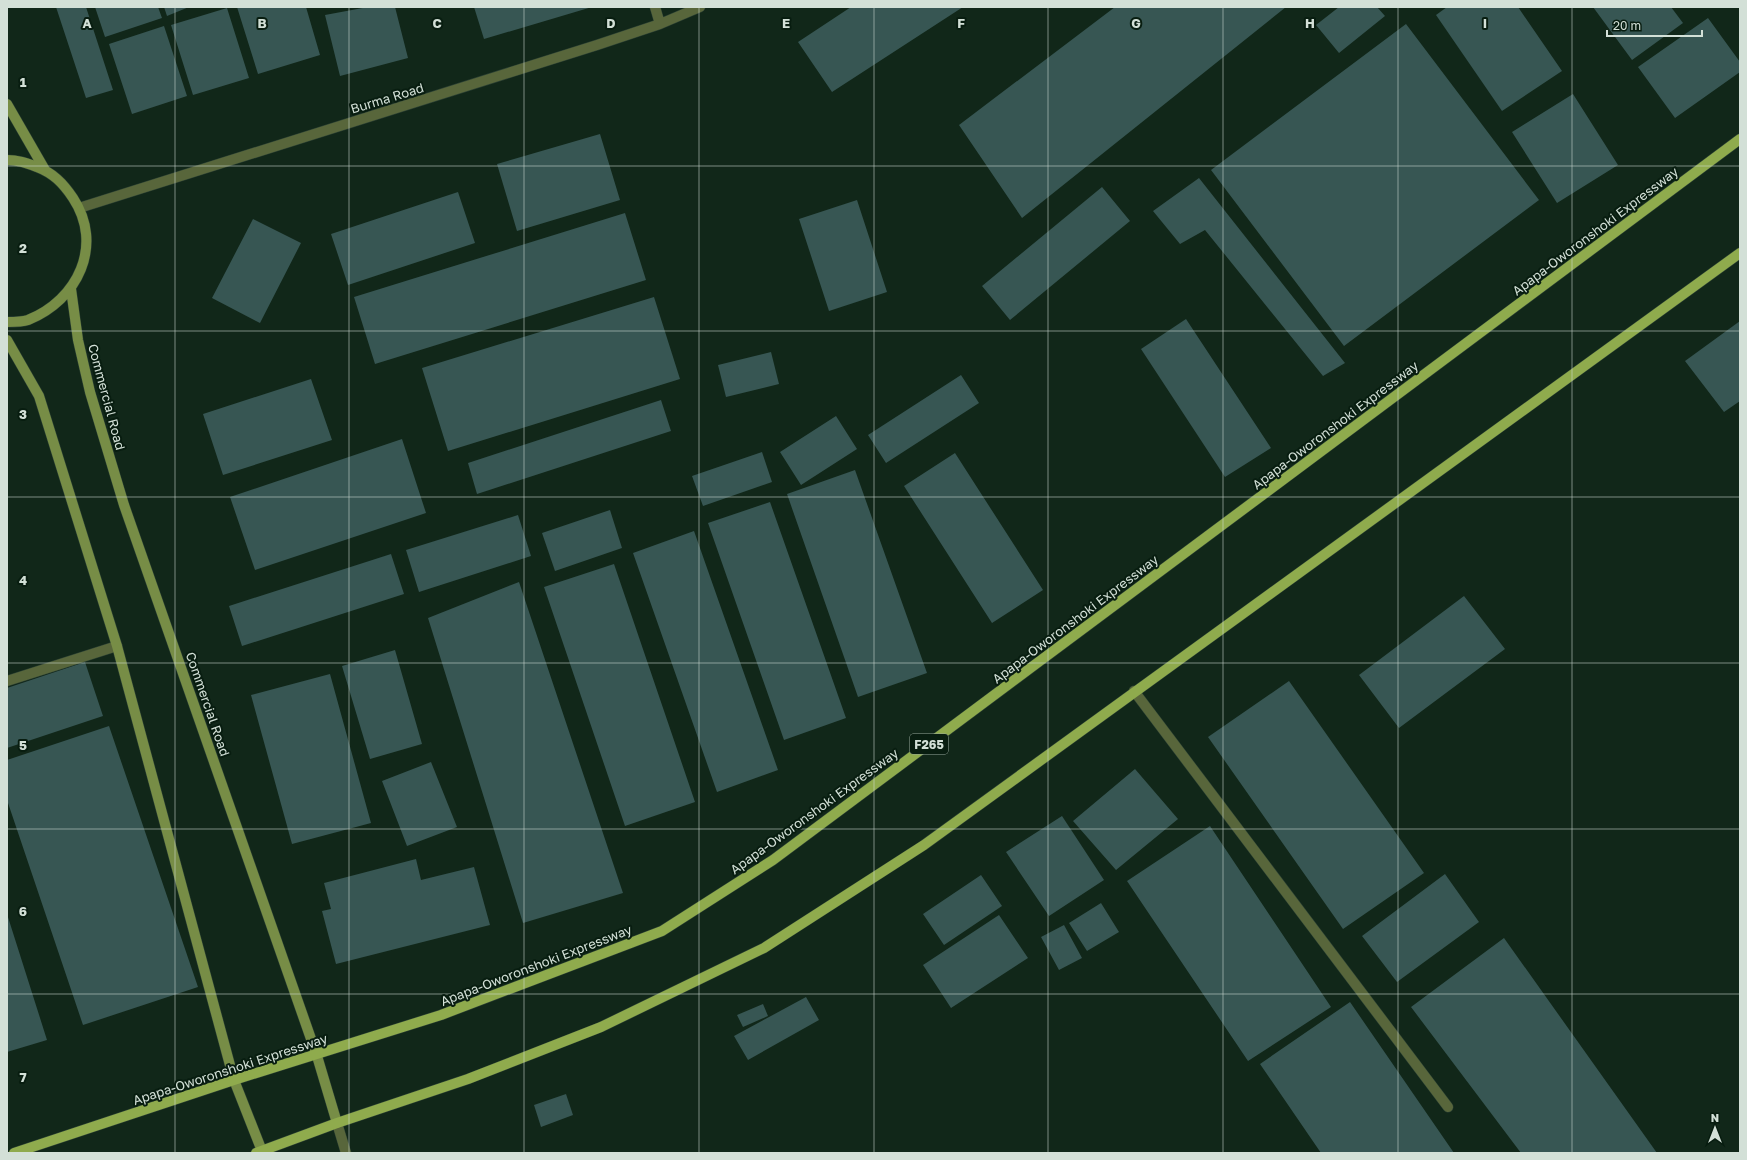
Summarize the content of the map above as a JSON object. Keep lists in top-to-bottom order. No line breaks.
{"streets":{"main road":["Apapa-Oworonshoki Expressway","Commercial Road","F265"],"street":["Burma Road"]},"crossings":[["Apapa-Oworonshoki Expressway","Commercial Road"]],"scale_bar":"20 m","north":"top","grid":{"columns":["A","B","C","D","E","F","G","H","I"],"rows":["1","2","3","4","5","6","7"]}}
